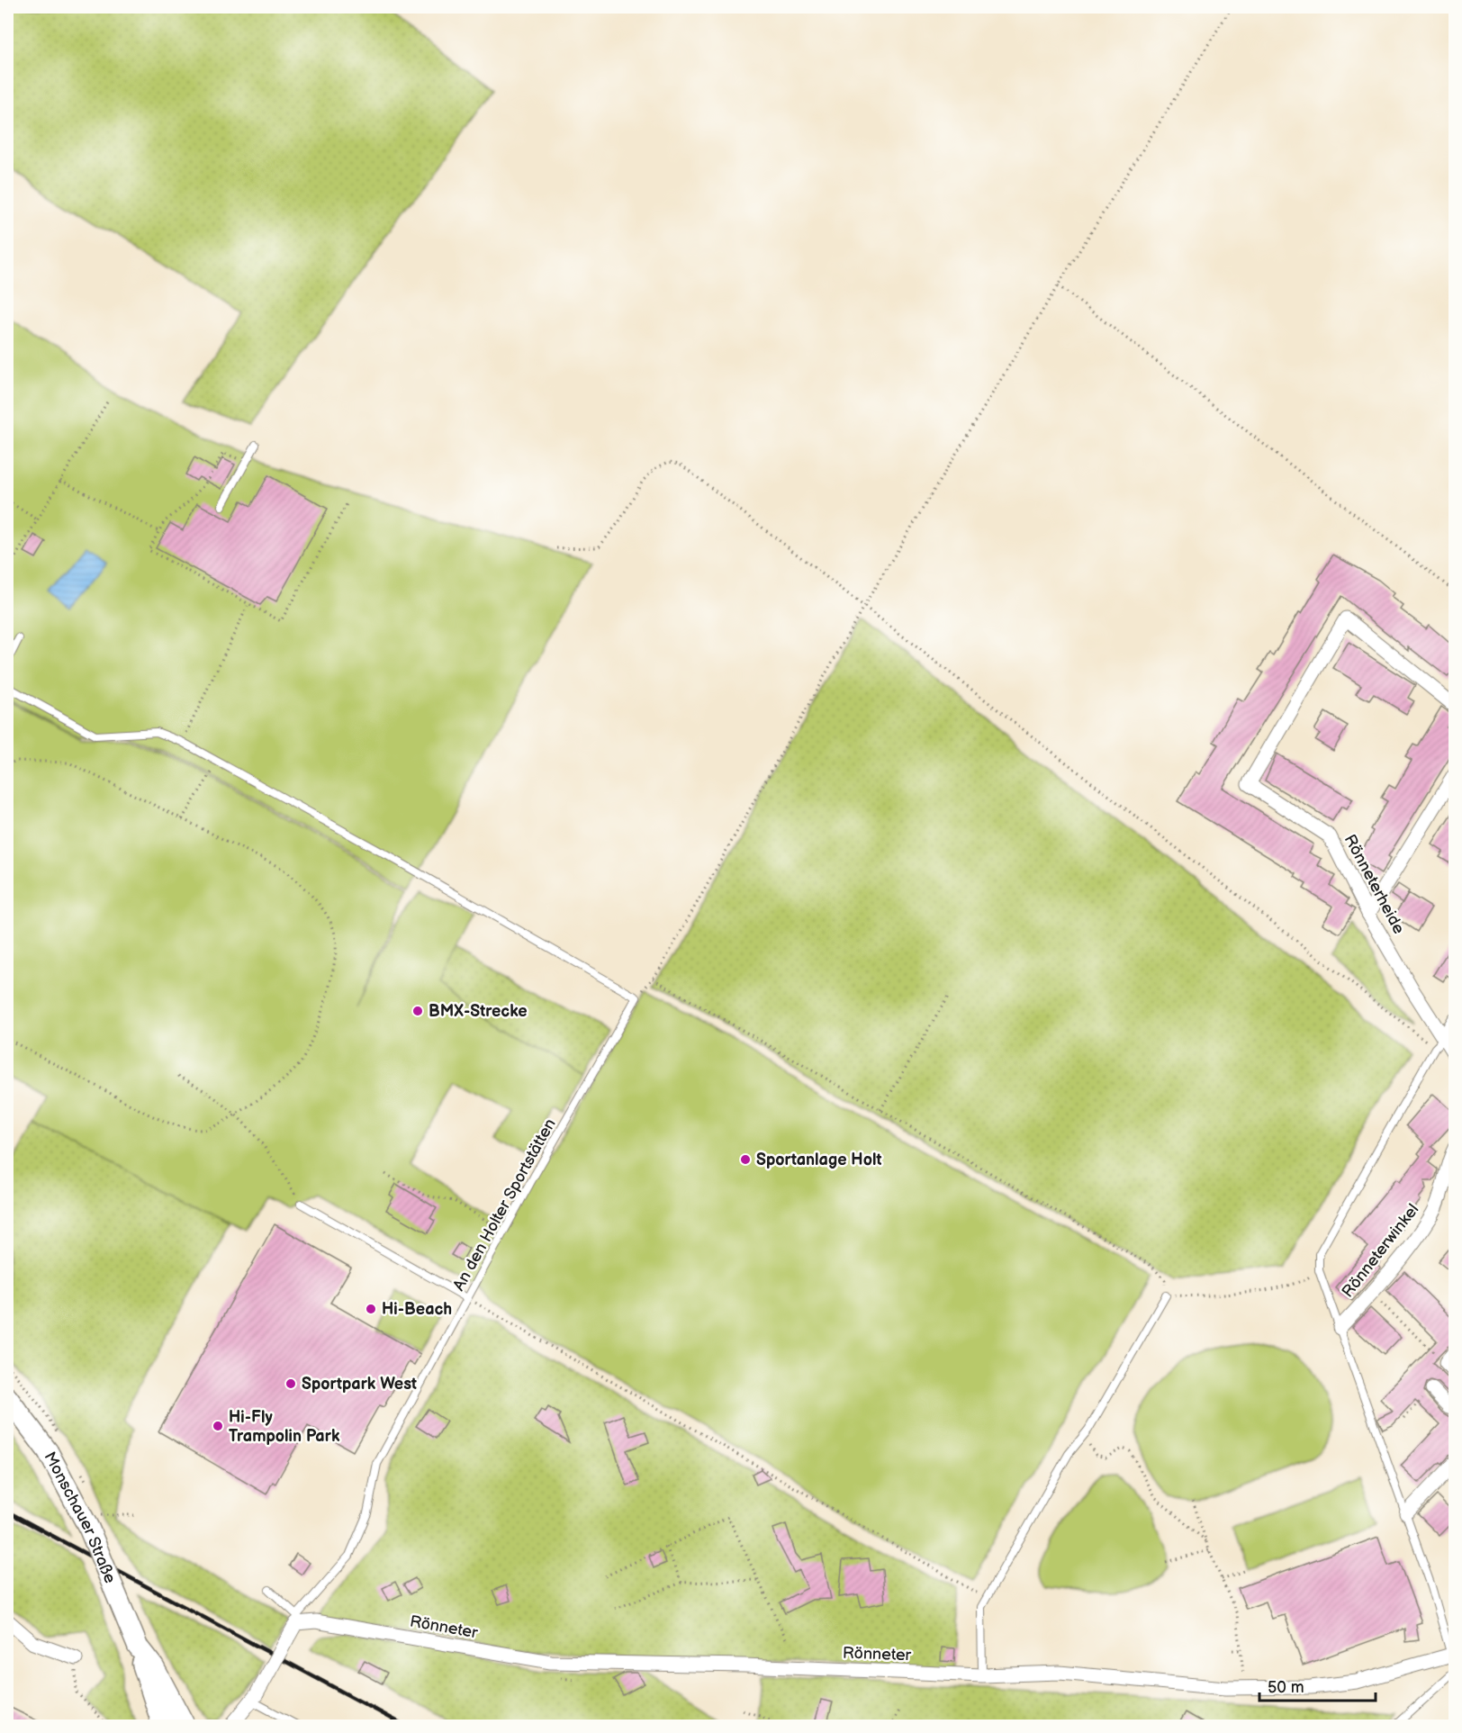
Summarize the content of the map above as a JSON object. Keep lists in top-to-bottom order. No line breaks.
{"streets":{"main road":["Monschauer Straße"],"street":["Rönneterheide","Rönneterwinkel","Rönneter"],"lane":["An den Holter Sportstätten"]},"crossings":[["An den Holter Sportstätten","Rönneter"]],"places":["BMX-Strecke","Sportanlage Holt","Hi-Beach","Sportpark West","Hi-Fly Trampolin Park"],"scale_bar":"50 m"}
